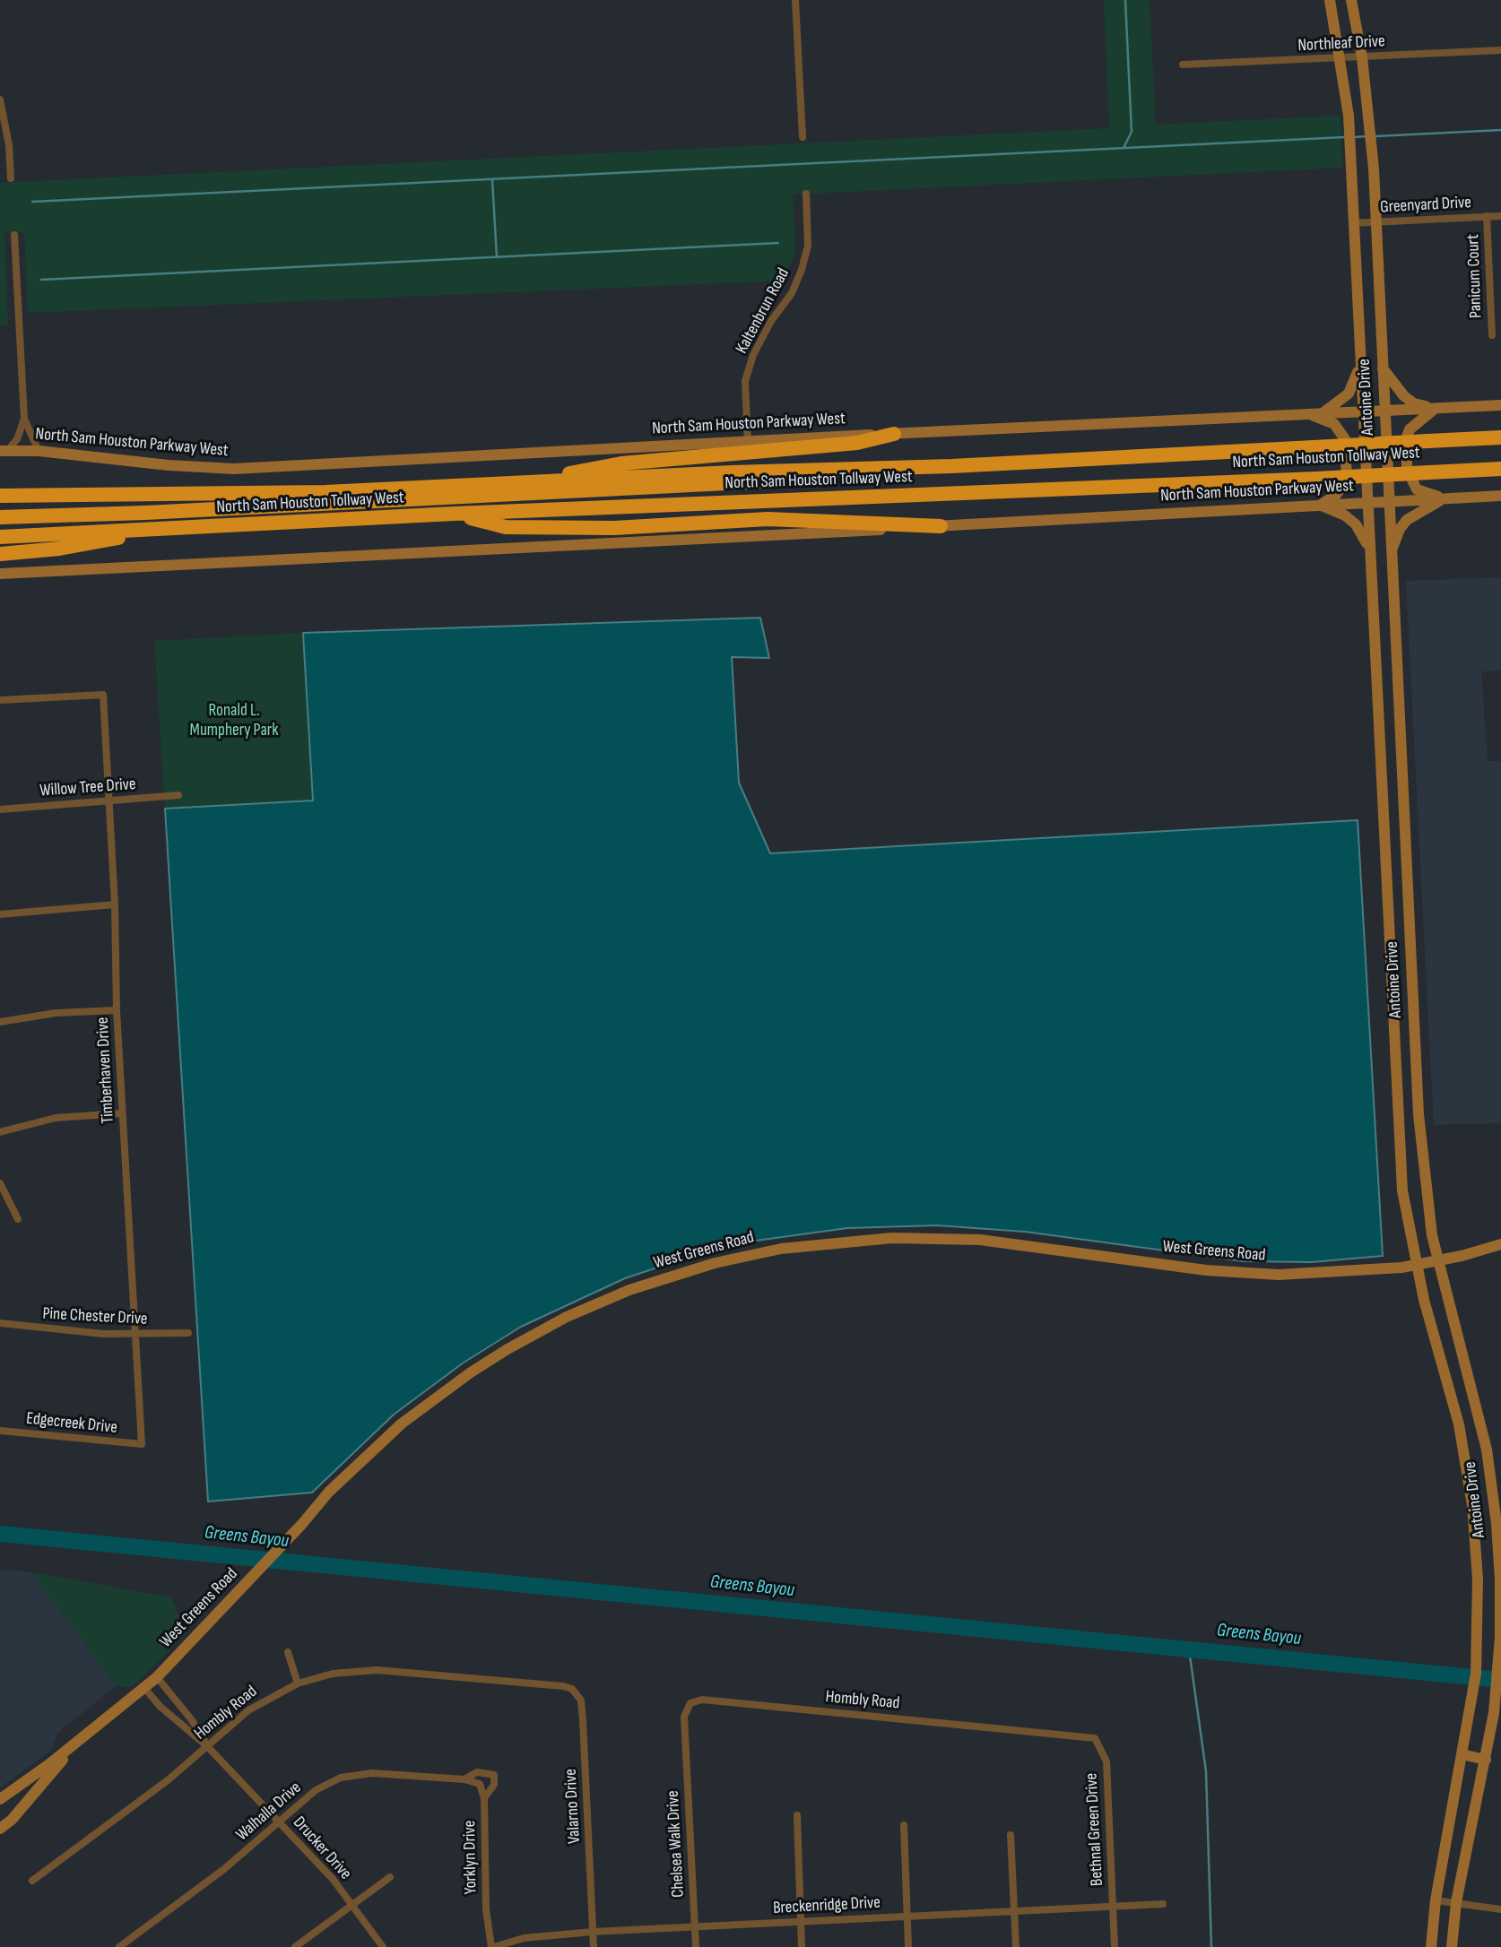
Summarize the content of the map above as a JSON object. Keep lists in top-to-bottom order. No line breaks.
{"streets":{"highway":["North Sam Houston Tollway West"],"main road":["Antoine Drive","North Sam Houston Parkway West","West Greens Road"],"street":["Northleaf Drive","Greenyard Drive","Panicum Court","Kaltenbrun Road","Willow Tree Drive","Timberhaven Drive","Pine Chester Drive","Edgecreek Drive","Hombly Road","Valarno Drive","Walhalla Drive","Bethnal Green Drive","Chelsea Walk Drive","Drucker Drive","Yorklyn Drive","Breckenridge Drive"]},"crossings":[["Northleaf Drive","Antoine Drive"],["Greenyard Drive","Panicum Court"],["Greenyard Drive","Antoine Drive"],["Kaltenbrun Road","North Sam Houston Parkway West"],["Antoine Drive","North Sam Houston Parkway West"],["Antoine Drive","West Greens Road"],["Willow Tree Drive","Timberhaven Drive"],["Timberhaven Drive","Pine Chester Drive"],["Timberhaven Drive","Edgecreek Drive"],["West Greens Road","Drucker Drive"],["Hombly Road","Valarno Drive"],["Hombly Road","Bethnal Green Drive"],["Hombly Road","Chelsea Walk Drive"],["Hombly Road","Drucker Drive"],["Valarno Drive","Breckenridge Drive"],["Walhalla Drive","Drucker Drive"],["Walhalla Drive","Yorklyn Drive"],["Bethnal Green Drive","Breckenridge Drive"],["Chelsea Walk Drive","Breckenridge Drive"],["Yorklyn Drive","Breckenridge Drive"]],"water":["Greens Bayou"],"parks":["Ronald L. Mumphery Park"]}
